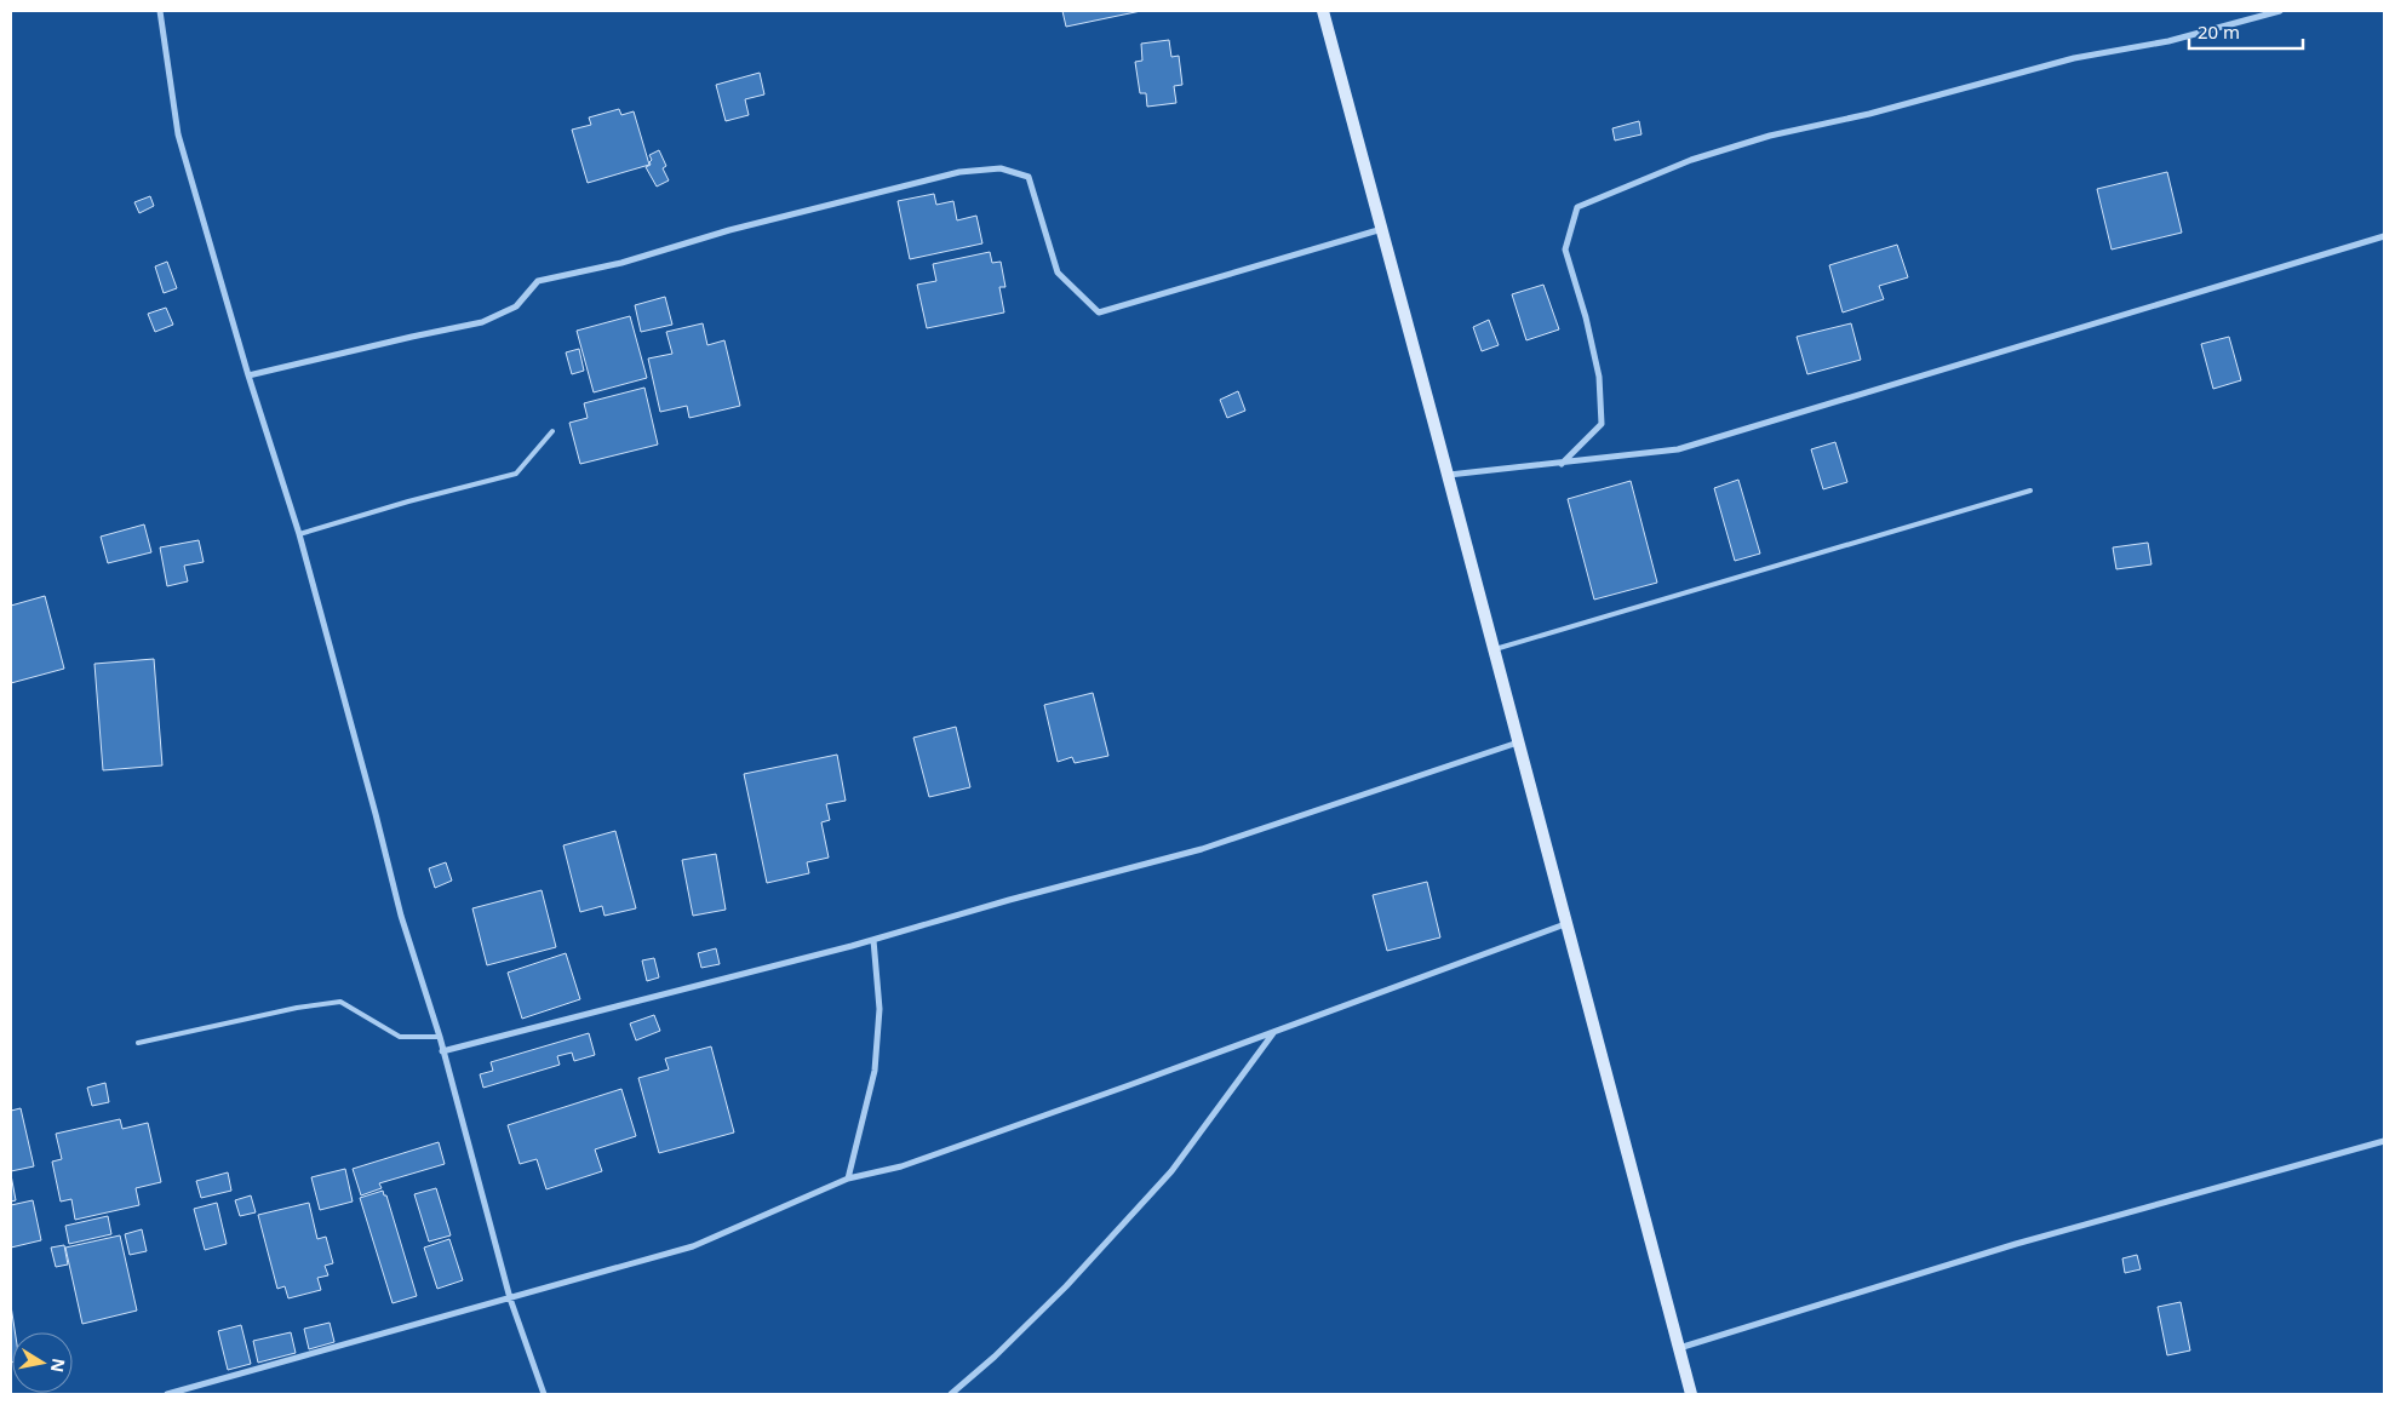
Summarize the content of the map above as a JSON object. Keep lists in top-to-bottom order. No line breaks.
{"scale_bar":"20 m","north":"right"}
